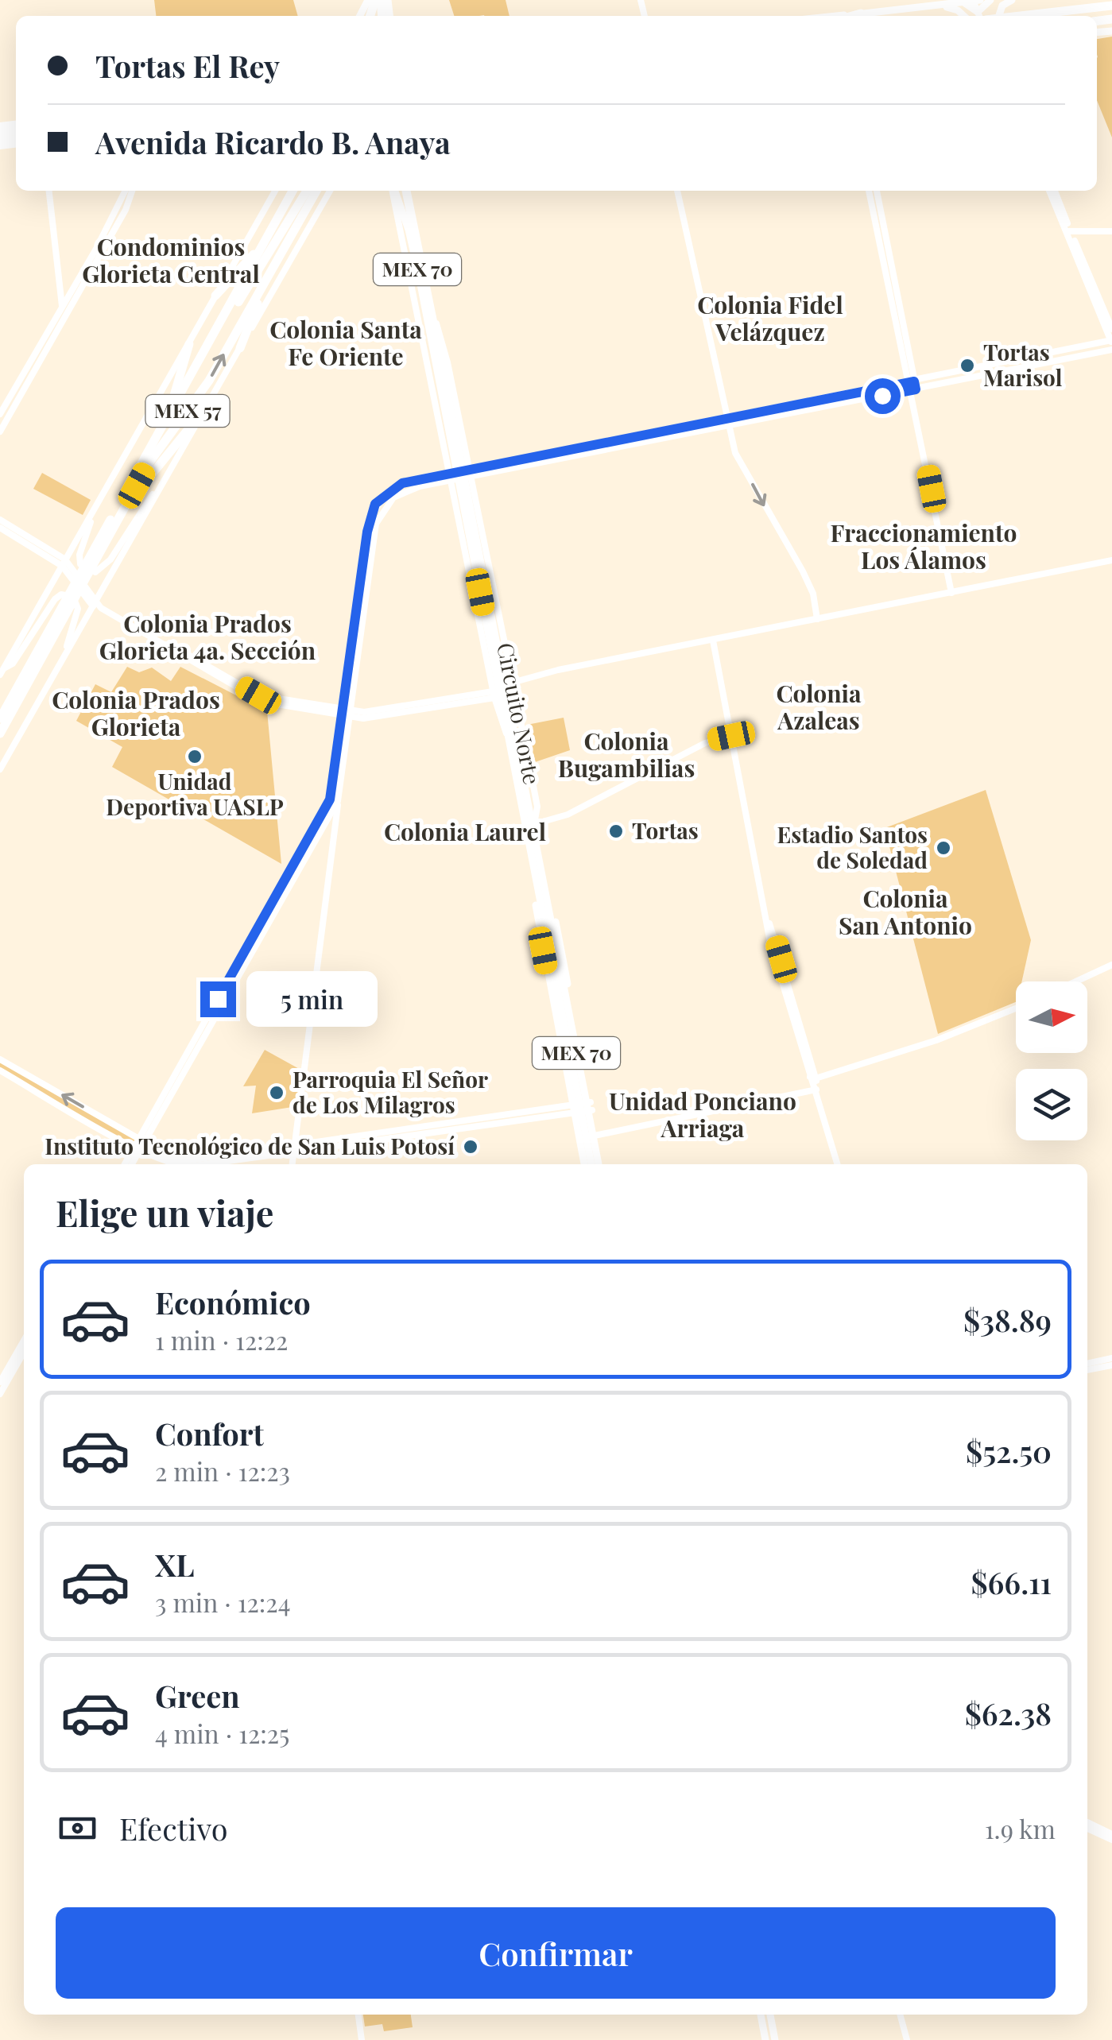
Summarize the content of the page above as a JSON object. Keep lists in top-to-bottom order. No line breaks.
{"streets":{"highway":["MEX 57"],"main road":["MEX 70"],"street":["Circuito Norte"]},"crossings":[["MEX 70","Circuito Norte"]],"districts":["Condominios Glorieta Central","Colonia Fidel Velázquez","Colonia Santa Fe Oriente","Fraccionamiento Los Álamos","Colonia Prados Glorieta 4a. Sección","Colonia Azaleas","Colonia Prados Glorieta","Colonia Bugambilias","Colonia Laurel","Colonia San Antonio","Unidad Ponciano Arriaga"],"places":["Tortas Marisol","Unidad Deportiva UASLP","Tortas","Estadio Santos de Soledad","Parroquia El Señor de Los Milagros","Instituto Tecnológico de San Luis Potosí"],"north":"right","page":{"banner":["Tortas El Rey","Avenida Ricardo B. Anaya"],"bubble":"5 min","heading":"Elige un viaje","list":[{"name":"Económico","note":"1 min · 12:22","value":"$38.89"},{"name":"Confort","note":"2 min · 12:23","value":"$52.50"},{"name":"XL","note":"3 min · 12:24","value":"$66.11"},{"name":"Green","note":"4 min · 12:25","value":"$62.38"}],"pay":["Efectivo","1.9 km"],"buttons":"Confirmar"}}
